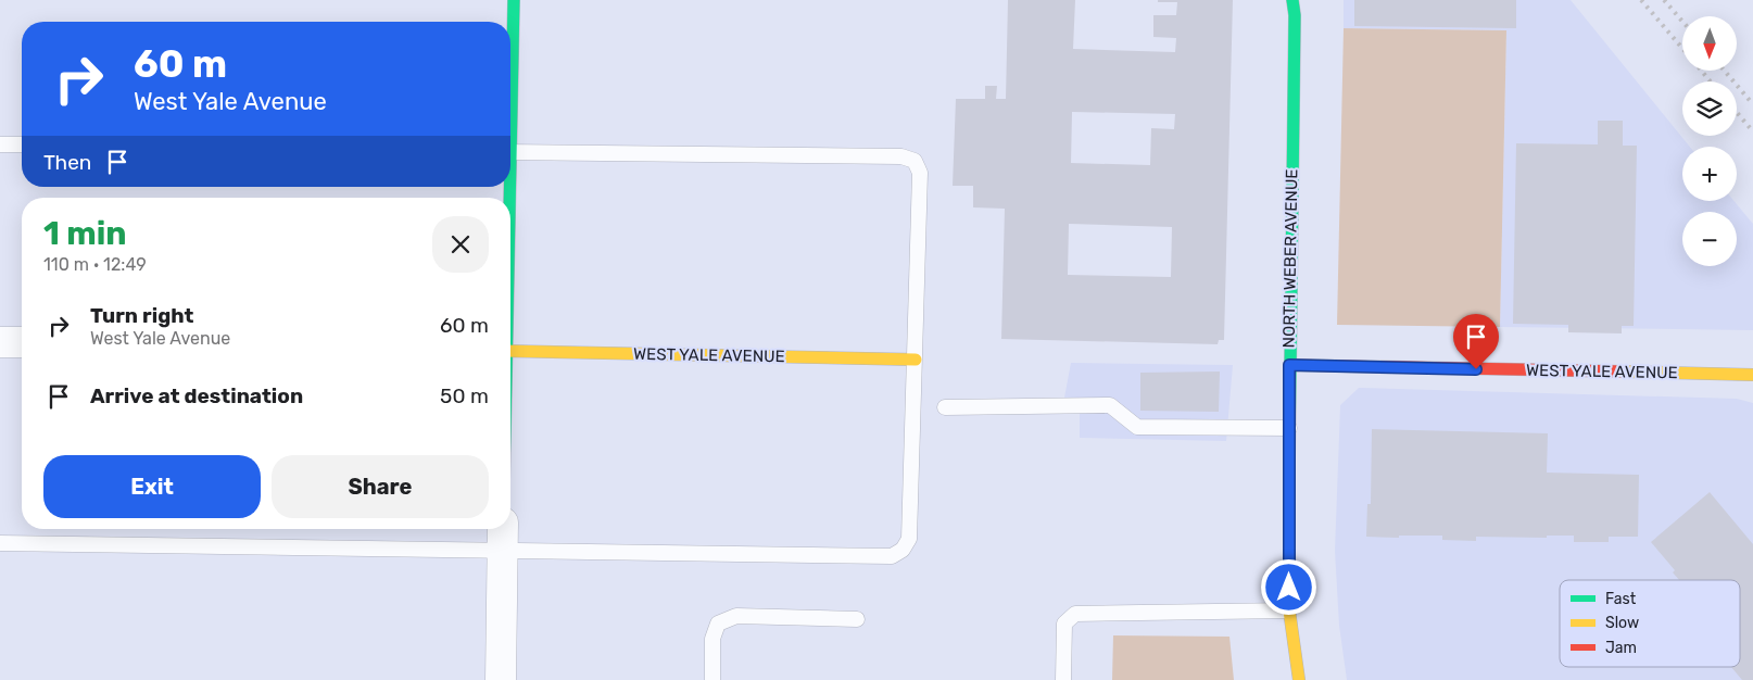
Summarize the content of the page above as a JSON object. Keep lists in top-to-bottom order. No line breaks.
{"streets":{"street":["NORTH WEBER AVENUE","WEST YALE AVENUE"]},"crossings":[["NORTH WEBER AVENUE","WEST YALE AVENUE"]],"legend":["Fast","Slow","Jam"],"north":"bottom","page":{"map_buttons":["+","−"],"turn":["60 m","West Yale Avenue"],"then":"Then","heading":["1 min","110 m · 12:49"],"list":[{"name":"Turn right","note":"West Yale Avenue","value":"60 m"},{"name":"Arrive at destination","value":"50 m"}],"buttons":["Exit","Share"]}}
